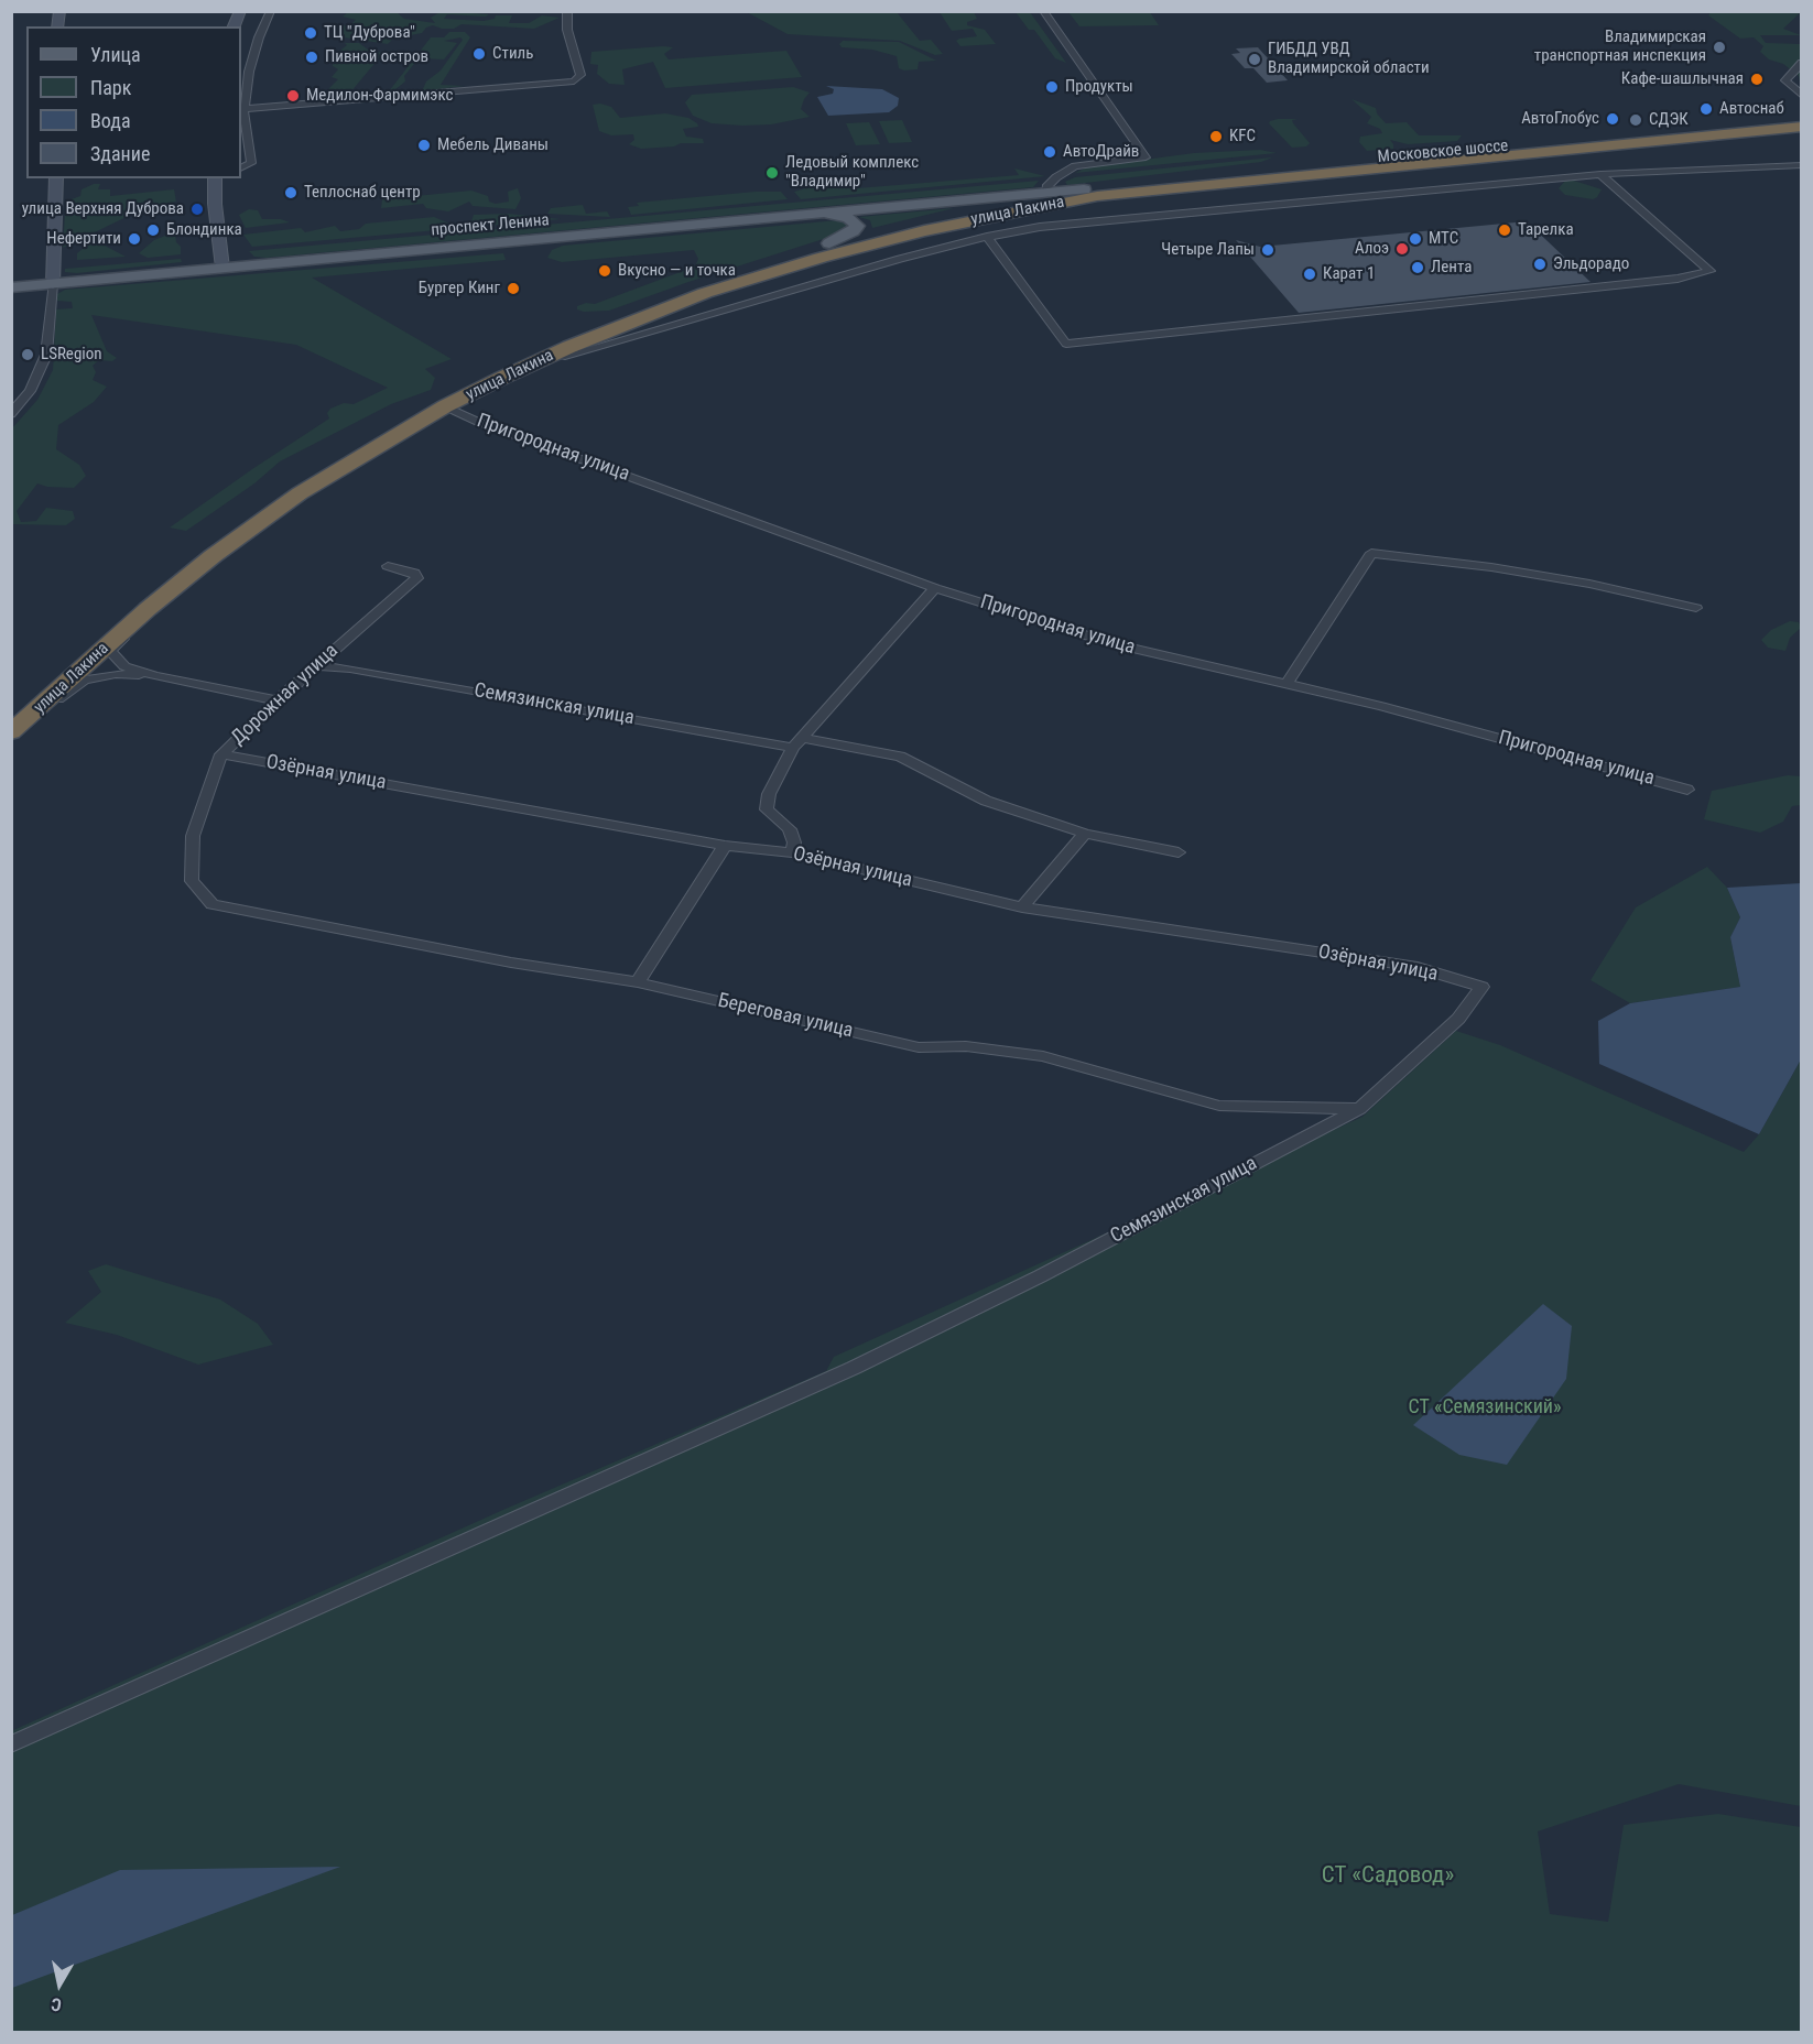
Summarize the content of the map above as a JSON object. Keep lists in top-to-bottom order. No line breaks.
{"streets":{"highway":["Московское шоссе","улица Лакина"],"main road":["проспект Ленина"],"street":["Пригородная улица","Дорожная улица","Семязинская улица","Озёрная улица","Береговая улица"]},"crossings":[["Московское шоссе","улица Лакина"],["улица Лакина","проспект Ленина"],["улица Лакина","Пригородная улица"],["Дорожная улица","Семязинская улица"],["Дорожная улица","Озёрная улица"],["Дорожная улица","Береговая улица"],["Семязинская улица","Озёрная улица"],["Семязинская улица","Береговая улица"]],"parks":["СТ «Семязинский»","СТ «Садовод»"],"places":["ТЦ \"Дуброва\"","Владимирская транспортная инспекция","Стиль","Пивной остров","ГИБДД УВД Владимирской области","Кафе-шашлычная","Продукты","Медилон-Фармимэкс","Автоснаб","АвтоГлобус","СДЭК","KFC","Мебель Диваны","АвтоДрайв","Ледовый комплекс \"Владимир\"","Теплоснаб центр","улица Верхняя Дуброва","Блондинка","Тарелка","Нефертити","МТС","Алоэ","Четыре Лапы","Эльдорадо","Лента","Вкусно — и точка","Карат 1","Бургер Кинг","LSRegion"],"legend":["Улица","Парк","Вода","Здание"],"north":"bottom"}
